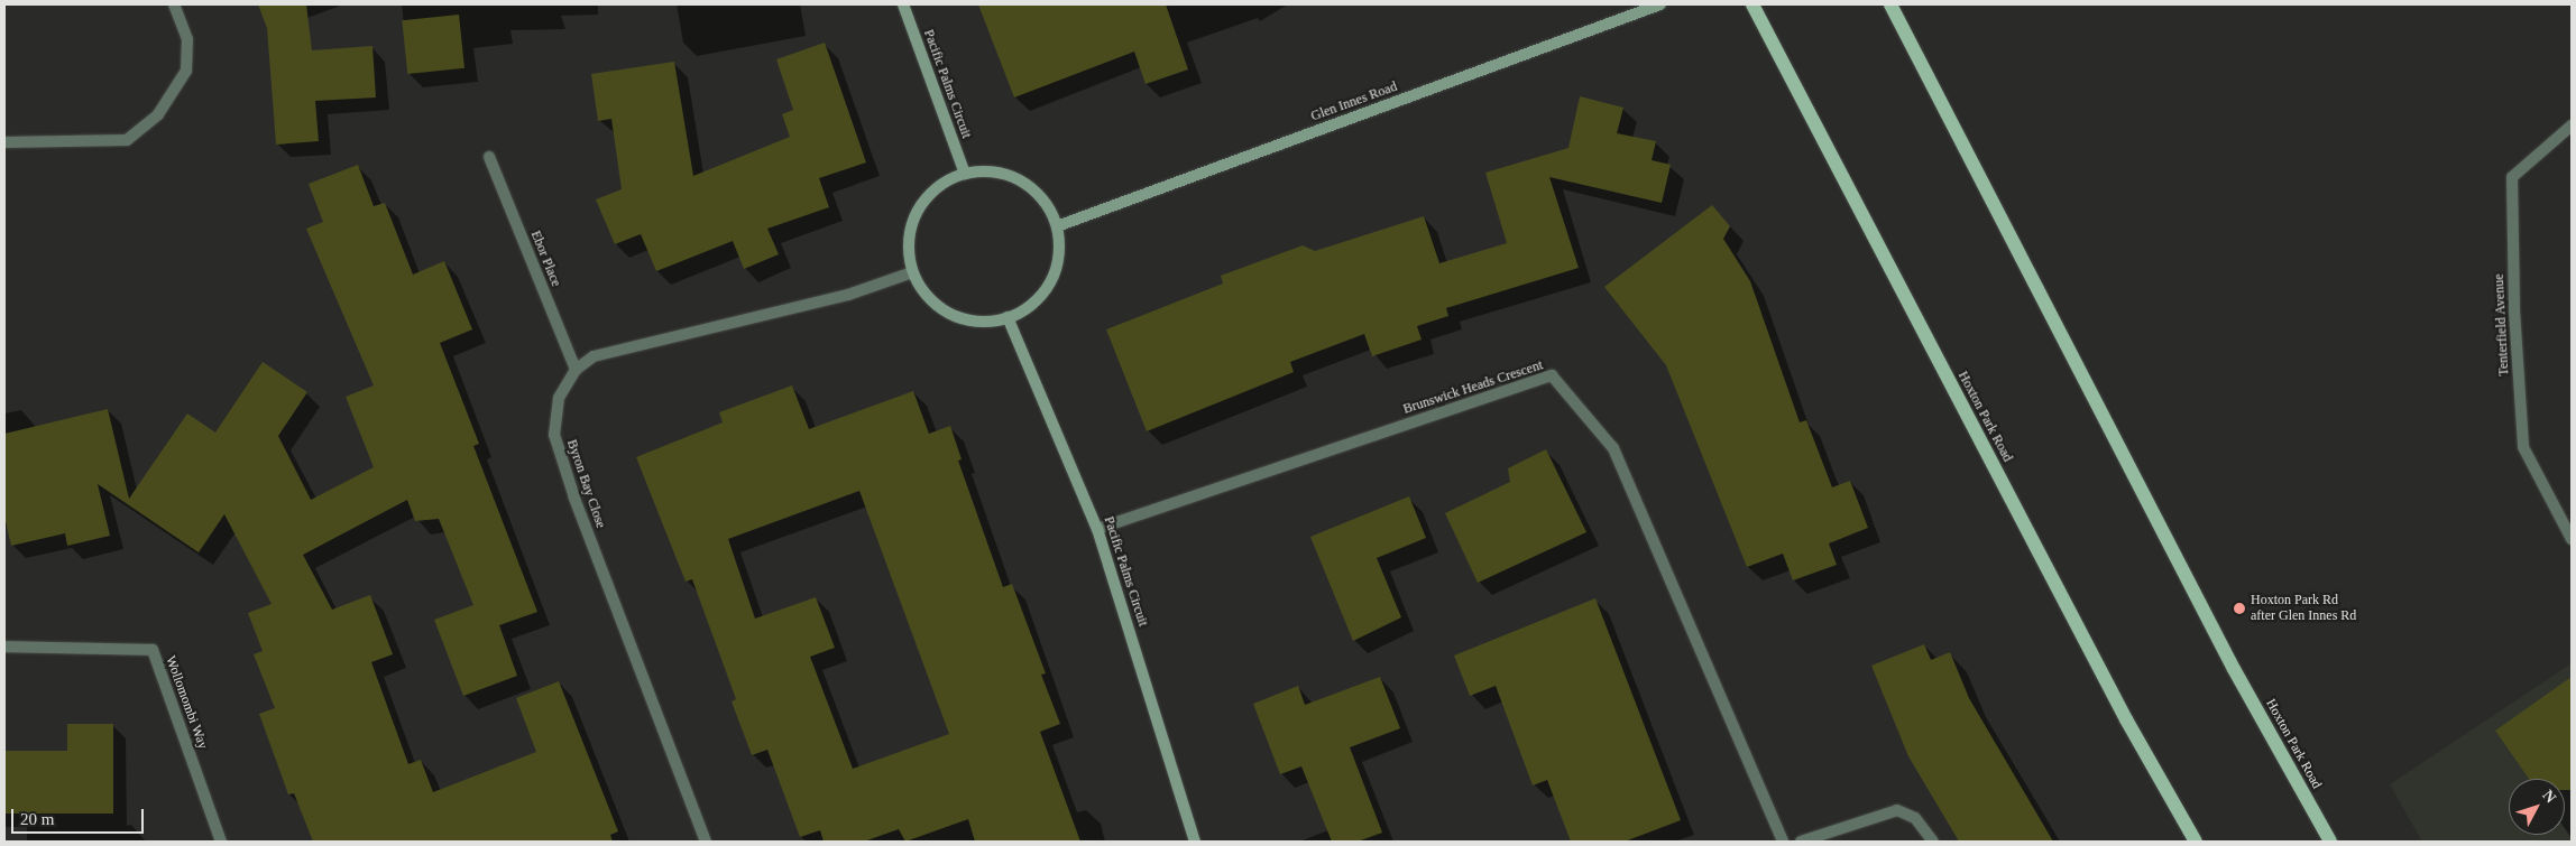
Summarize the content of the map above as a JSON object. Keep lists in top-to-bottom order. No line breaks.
{"streets":{"main road":["Hoxton Park Road"],"street":["Pacific Palms Circuit","Glen Innes Road","Ebor Place","Tenterfield Avenue","Brunswick Heads Crescent","Byron Bay Close","Wollomombi Way"]},"crossings":[["Pacific Palms Circuit","Glen Innes Road"],["Pacific Palms Circuit","Brunswick Heads Crescent"],["Pacific Palms Circuit","Byron Bay Close"],["Glen Innes Road","Byron Bay Close"],["Ebor Place","Byron Bay Close"]],"places":["Hoxton Park Rd after Glen Innes Rd"],"scale_bar":"20 m","north":"top right"}
